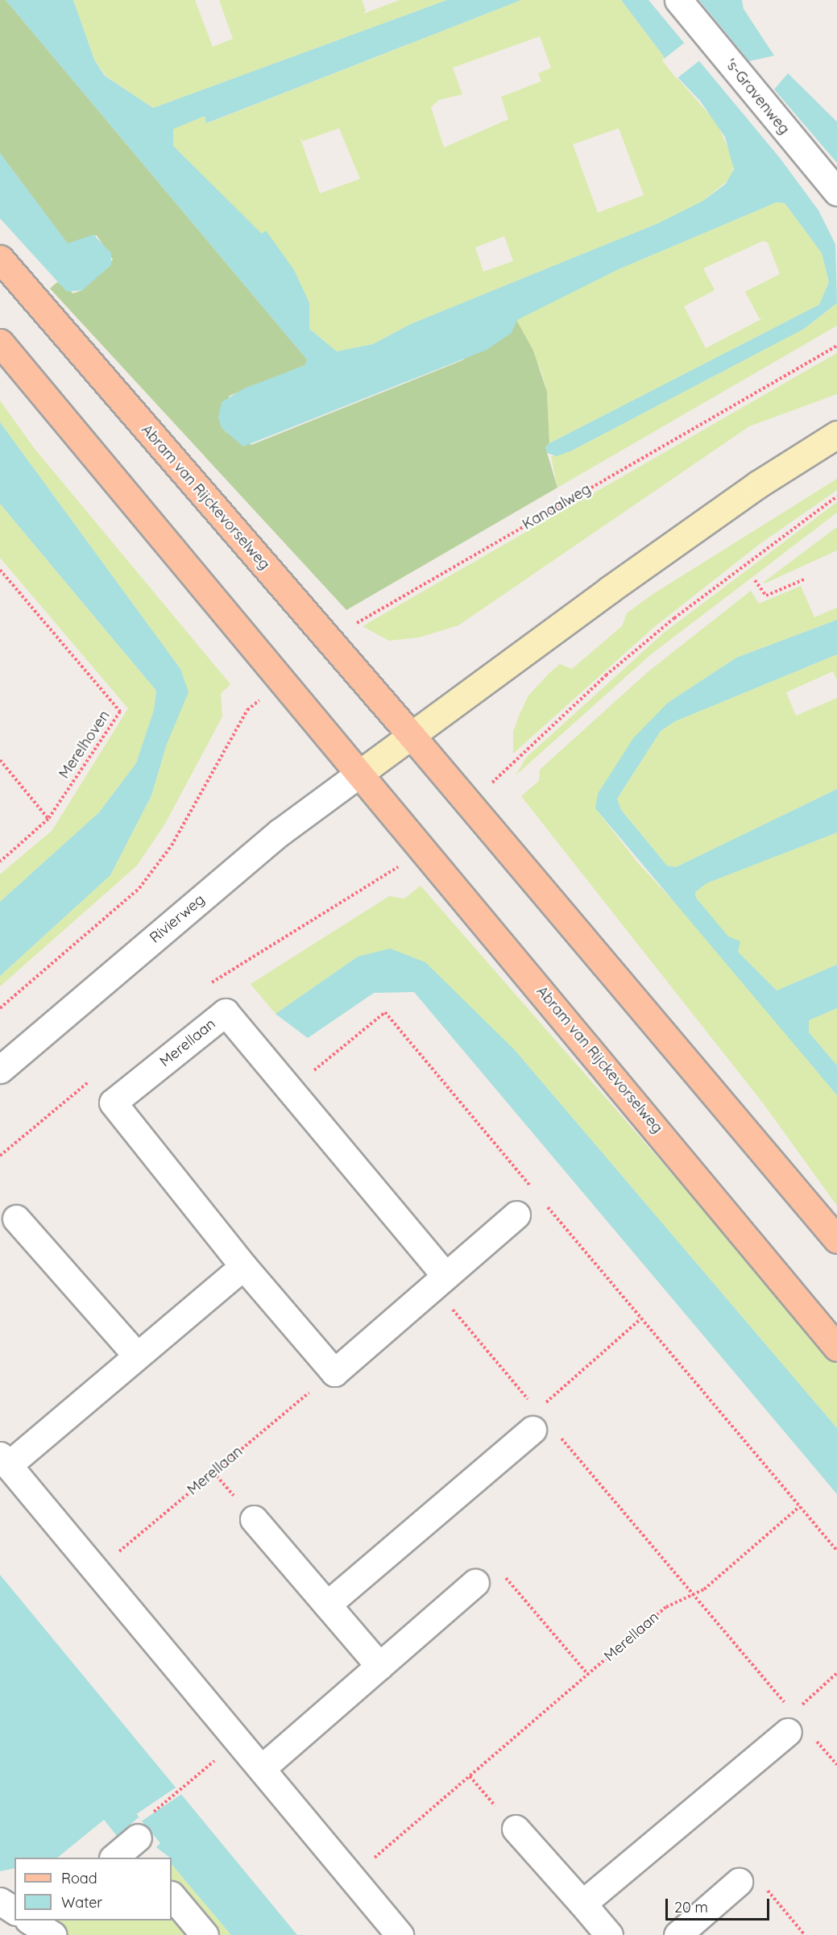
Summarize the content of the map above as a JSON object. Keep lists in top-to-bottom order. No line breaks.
{"streets":{"main road":["Abram van Rijckevorselweg"],"street":["'s-Gravenweg","Rivierweg","Merellaan"],"path":["Kanaalweg","Merelhoven"]},"crossings":[["Abram van Rijckevorselweg","Kanaalweg"],["Abram van Rijckevorselweg","Rivierweg"]],"legend":["Road","Water"],"scale_bar":"20 m"}
